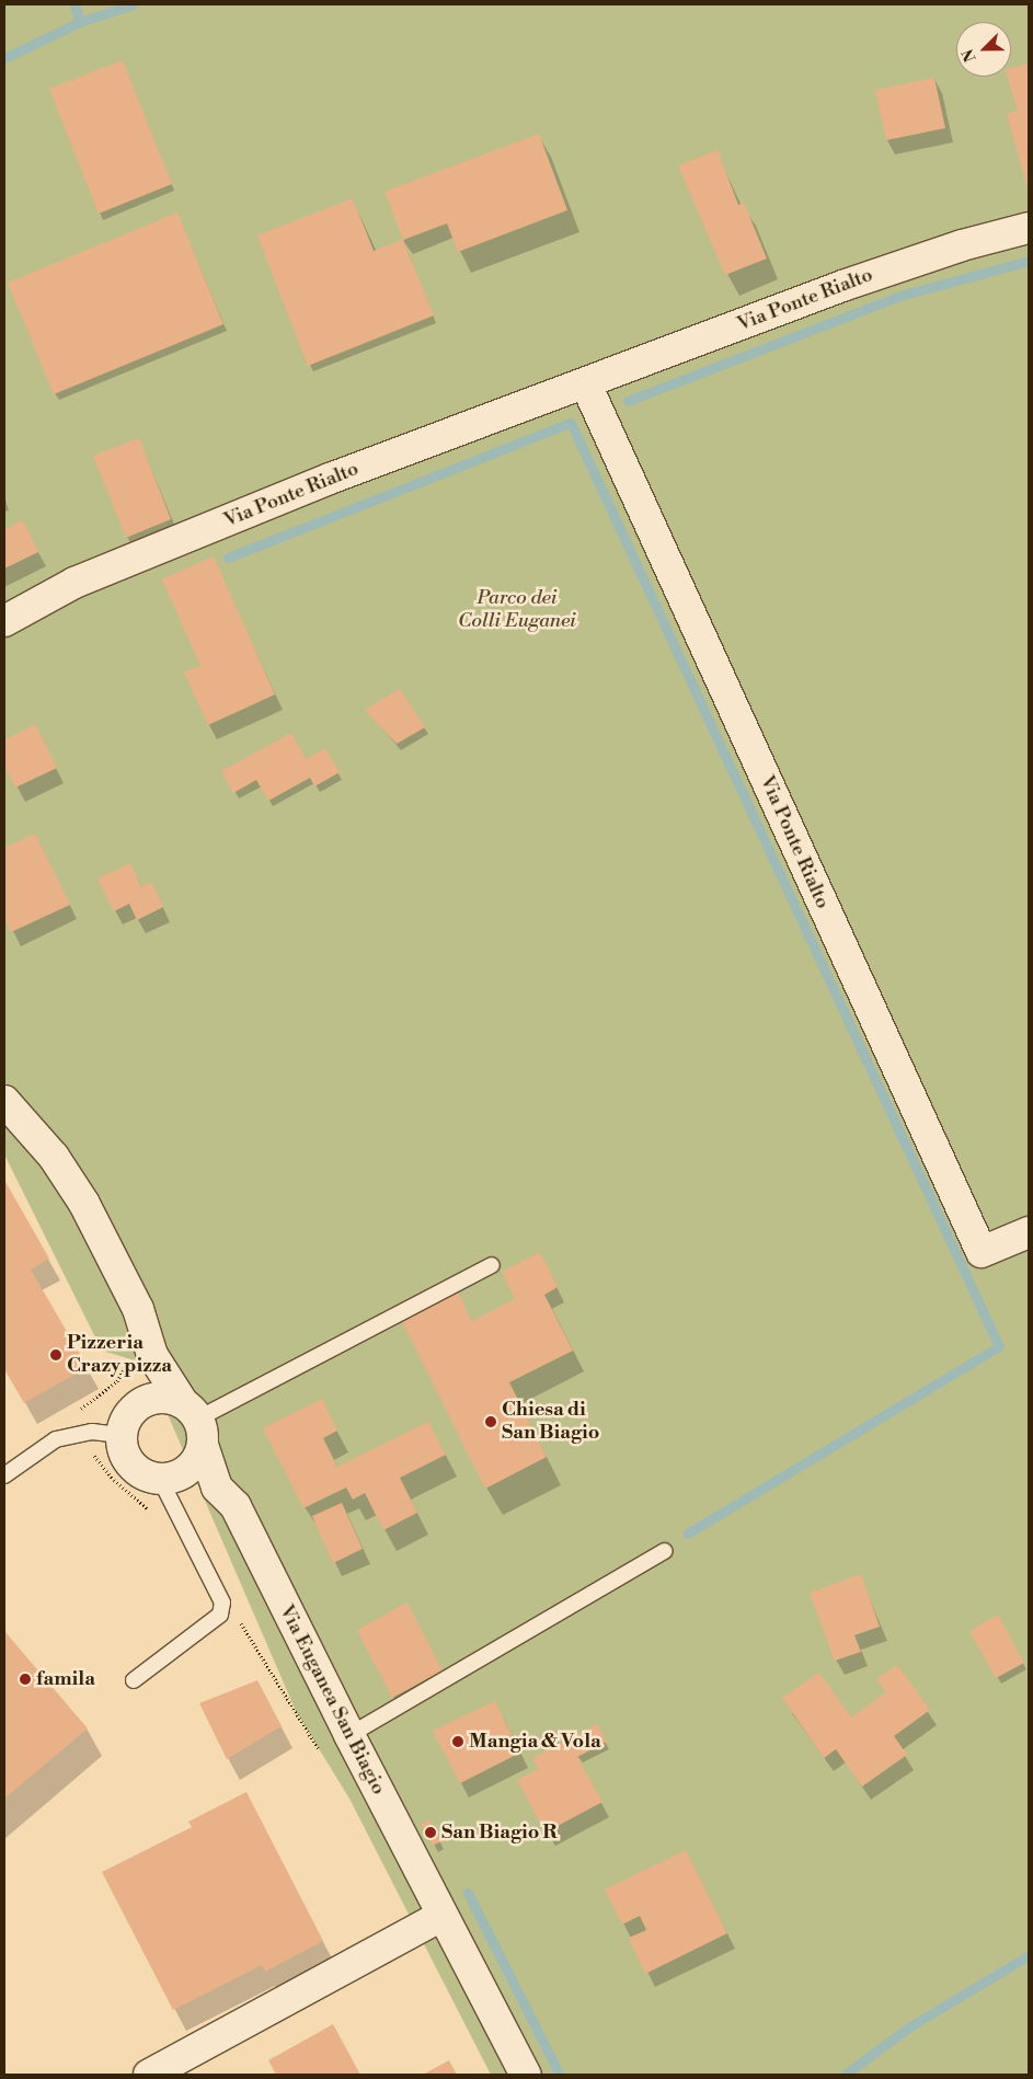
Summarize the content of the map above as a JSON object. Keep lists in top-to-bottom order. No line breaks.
{"streets":{"main road":["Via Ponte Rialto","Via Euganea San Biagio"]},"parks":["Parco dei Colli Euganei"],"places":["Pizzeria Crazy pizza","Chiesa di San Biagio","famila","Mangia & Vola","San Biagio R"],"north":"bottom left"}
